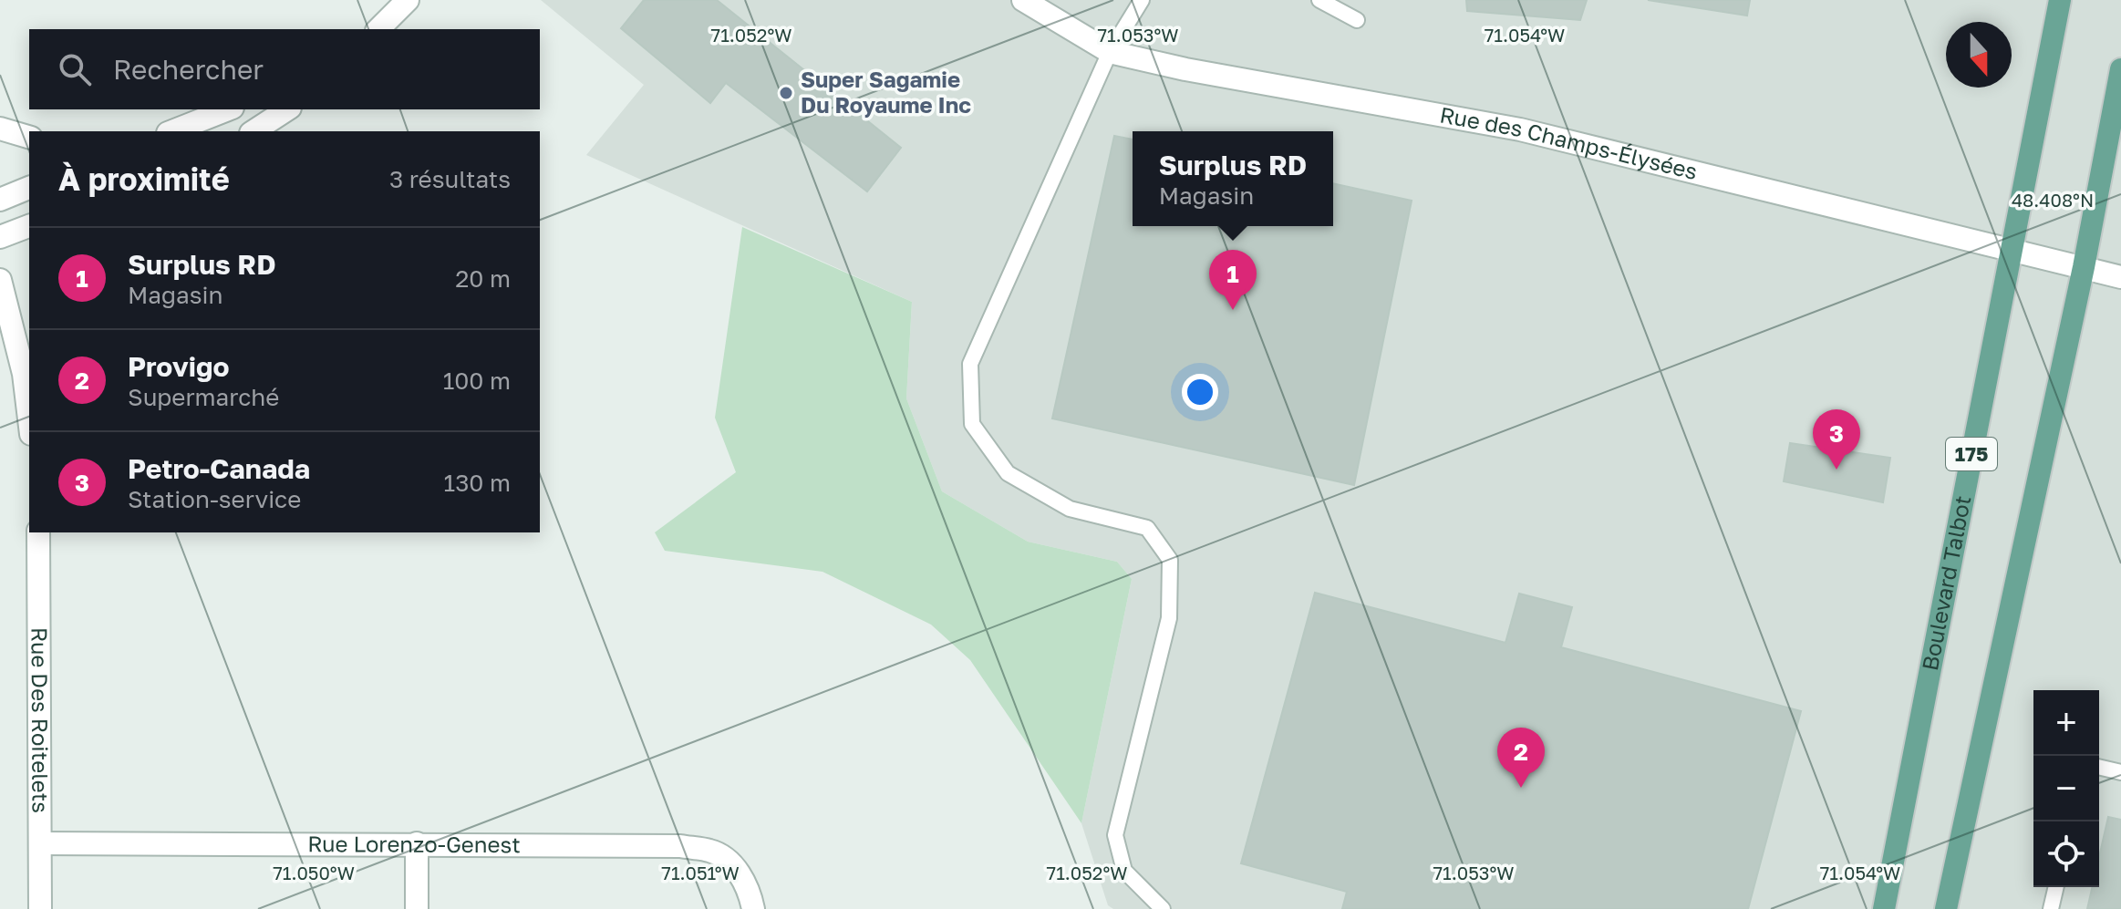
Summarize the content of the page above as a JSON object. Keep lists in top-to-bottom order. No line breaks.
{"streets":{"main road":["175","Boulevard Talbot"],"street":["Rue des Champs-Élysées","Rue Des Roitelets","Rue Lorenzo-Genest"]},"crossings":[["Rue des Champs-Élysées","Boulevard Talbot"],["Rue Des Roitelets","Rue Lorenzo-Genest"]],"places":["Super Sagamie Du Royaume Inc"],"north":"bottom","page":{"search":"Rechercher","popup":["Surplus RD","Magasin"],"heading":["À proximité","3 résultats"],"list":[{"mark":"1","name":"Surplus RD","note":"Magasin","value":"20 m"},{"mark":"2","name":"Provigo","note":"Supermarché","value":"100 m"},{"mark":"3","name":"Petro-Canada","note":"Station-service","value":"130 m"}],"pins":["1","3","2"],"map_buttons":["+","−"]},"coordinates":["71.052°W","71.053°W","71.054°W","48.408°N","71.050°W","71.051°W"]}
